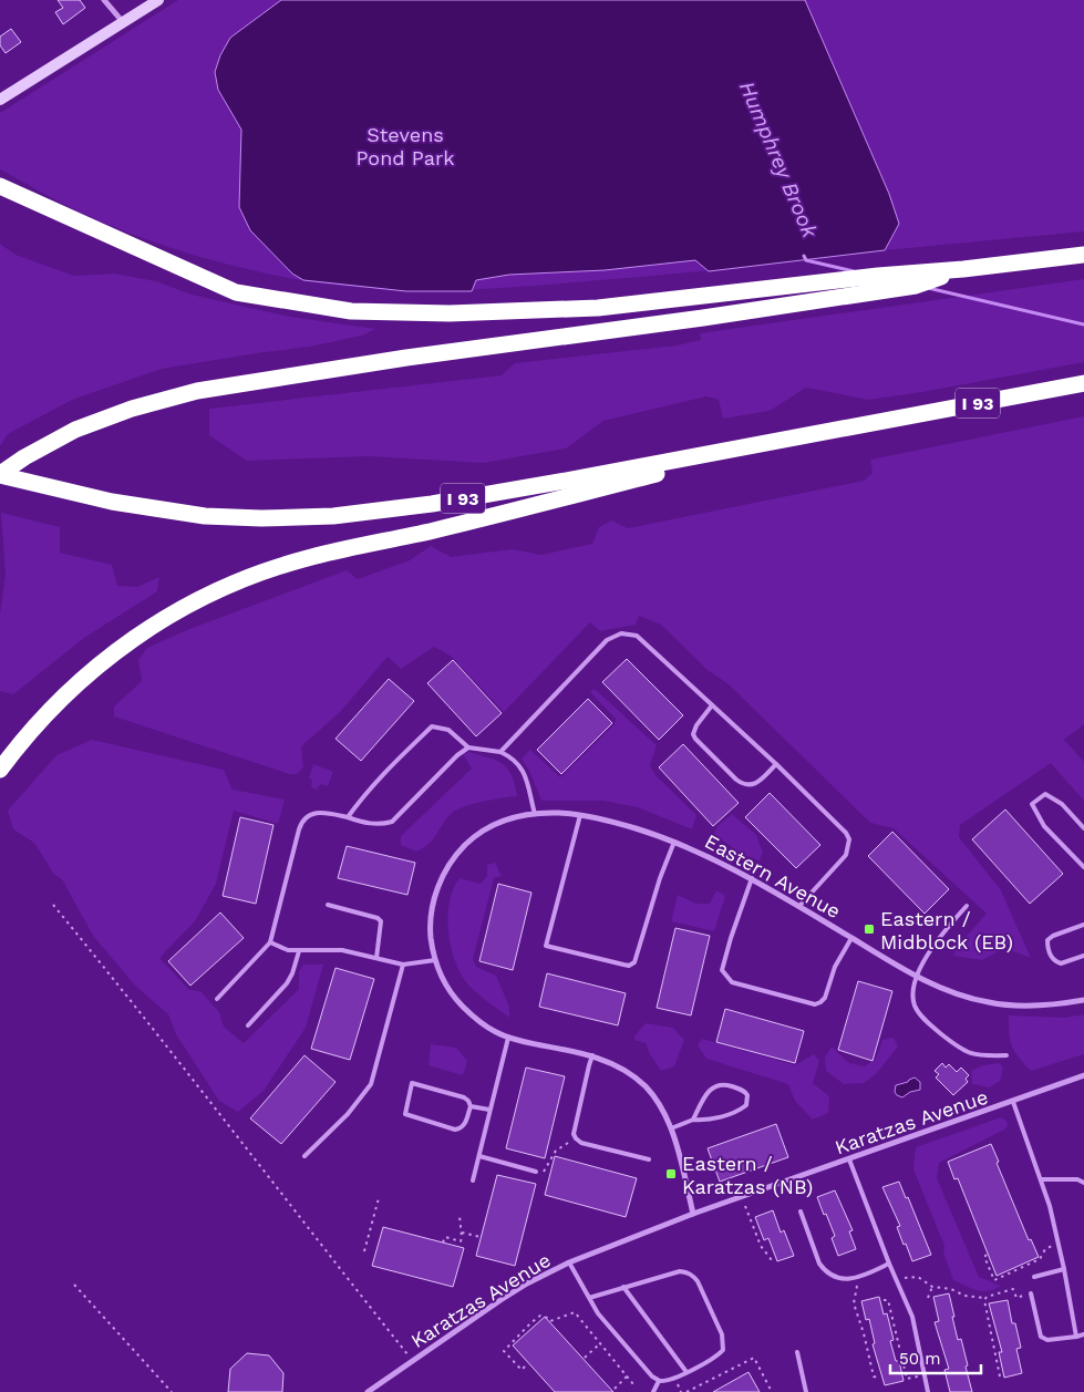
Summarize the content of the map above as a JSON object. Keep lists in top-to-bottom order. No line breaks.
{"streets":{"highway":["I 93"],"street":["Eastern Avenue","Karatzas Avenue"]},"crossings":[["Eastern Avenue","Karatzas Avenue"]],"water":["Humphrey Brook"],"parks":["Stevens Pond Park"],"places":{"transit":["Eastern / Midblock (EB)","Eastern / Karatzas (NB)"]},"scale_bar":"50 m"}
